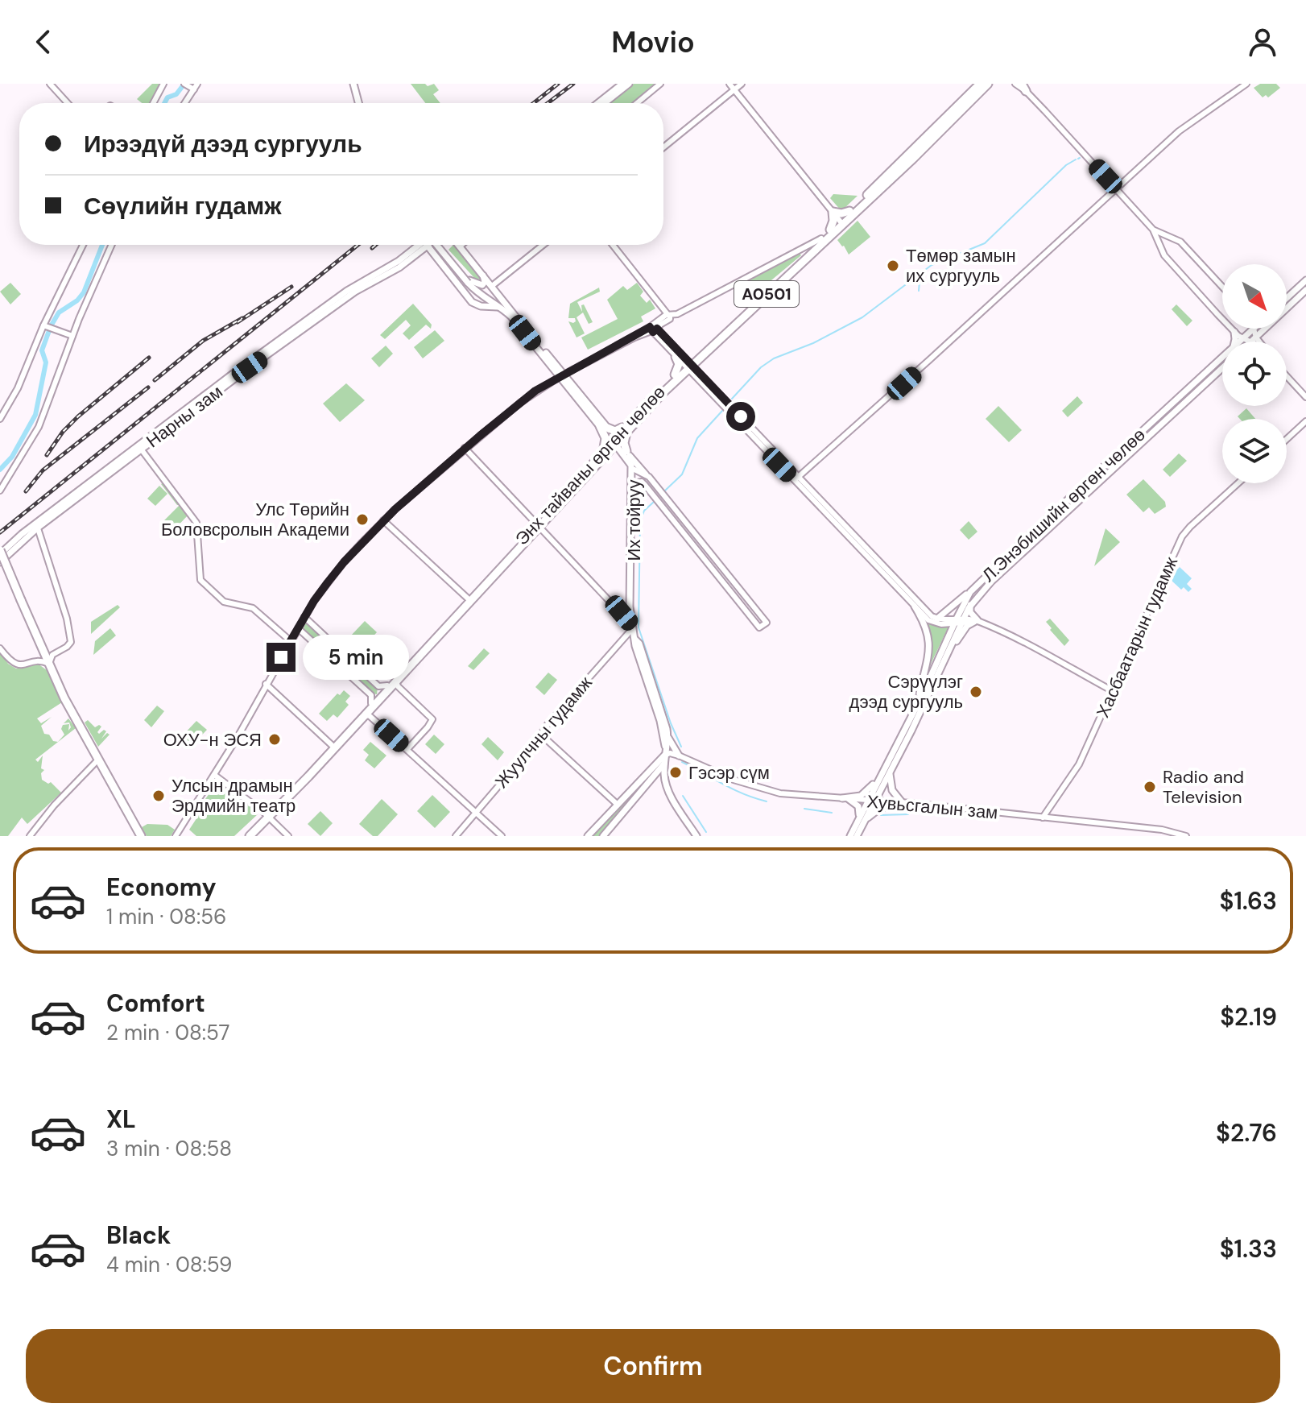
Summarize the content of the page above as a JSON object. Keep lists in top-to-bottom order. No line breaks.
{"streets":{"highway":["A0501","Энх тайваны өргөн чөлөө"],"main road":["Нарны зам","Л.Энэбишийн өргөн чөлөө","Их тойруу","Хасбаатарын гудамж","Жуулчны гудамж","Хувьсгалын зам"]},"crossings":[["Энх тайваны өргөн чөлөө","Их тойруу"],["Л.Энэбишийн өргөн чөлөө","Хувьсгалын зам"],["Их тойруу","Жуулчны гудамж"],["Хасбаатарын гудамж","Хувьсгалын зам"]],"places":["Төмөр замын их сургууль","Улс Төрийн Боловсролын Академи","Сэрүүлэг дээд сургууль","ОХУ-н ЭСЯ","Гэсэр сүм","Radio and Television","Улсын драмын Эрдмийн театр"],"north":"bottom right","page":{"header":"Movio","banner":["Ирээдүй дээд сургууль","Сөүлийн гудамж"],"bubble":"5 min","list":[{"name":"Economy","note":"1 min · 08:56","value":"$1.63"},{"name":"Comfort","note":"2 min · 08:57","value":"$2.19"},{"name":"XL","note":"3 min · 08:58","value":"$2.76"},{"name":"Black","note":"4 min · 08:59","value":"$1.33"}],"buttons":"Confirm"}}
